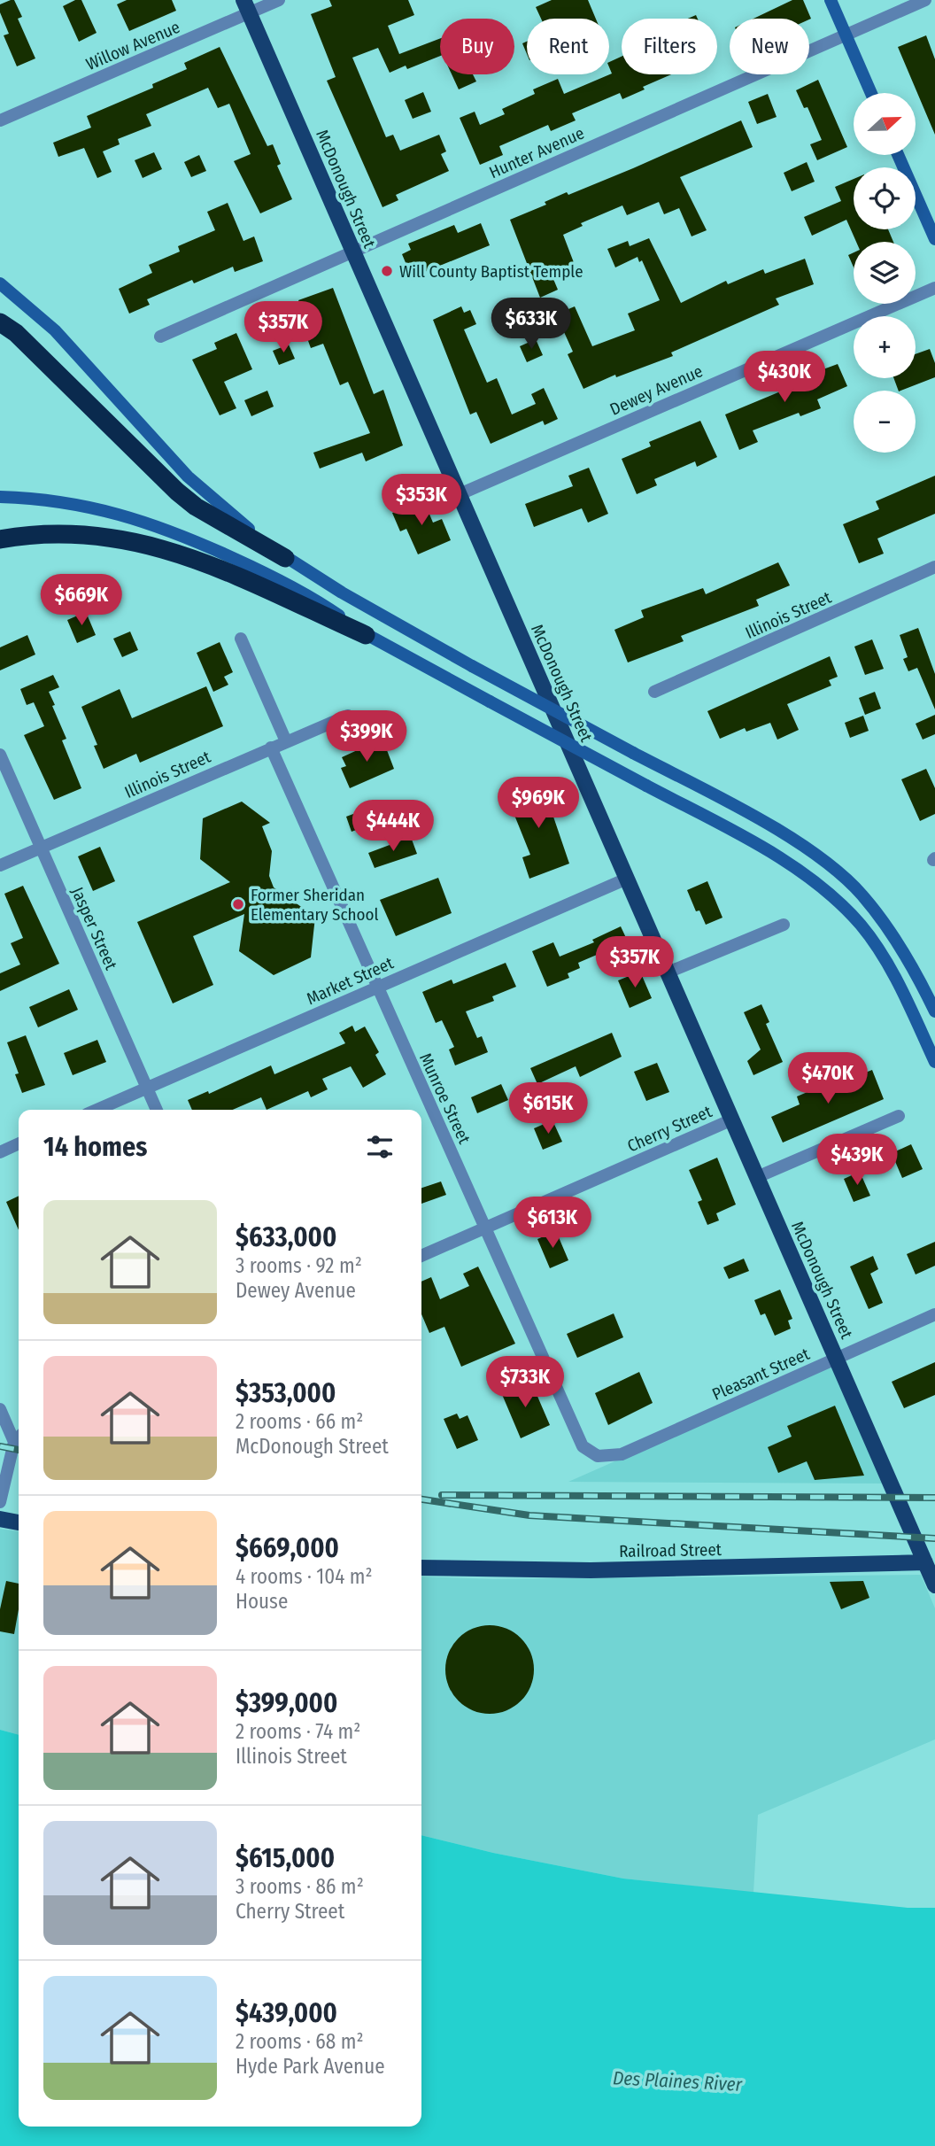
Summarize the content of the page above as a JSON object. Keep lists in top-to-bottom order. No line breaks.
{"streets":{"main road":["McDonough Street","Railroad Street"],"street":["Willow Avenue","Hunter Avenue","Dewey Avenue","Illinois Street","Jasper Street","Market Street","Munroe Street","Cherry Street","Pleasant Street"]},"crossings":[["Willow Avenue","McDonough Street"],["Hunter Avenue","McDonough Street"],["McDonough Street","Dewey Avenue"],["McDonough Street","Market Street"],["McDonough Street","Cherry Street"],["McDonough Street","Pleasant Street"],["McDonough Street","Railroad Street"],["Illinois Street","Jasper Street"],["Illinois Street","Munroe Street"],["Jasper Street","Market Street"],["Market Street","Munroe Street"],["Munroe Street","Cherry Street"],["Munroe Street","Pleasant Street"]],"water":["Des Plaines River"],"places":["Will County Baptist Temple","Former Sheridan Elementary School"],"north":"right","page":{"chip":["Buy","Rent","Filters","New"],"map_buttons":["+","−"],"price":["$633K","$357K","$430K","$353K","$669K","$399K","$969K","$444K","$357K","$470K","$615K","$439K","$613K","$733K"],"heading":"14 homes","list":[{"name":"$633,000","note":"3 rooms · 92 m² · Dewey Avenue"},{"name":"$353,000","note":"2 rooms · 66 m² · McDonough Street"},{"name":"$669,000","note":"4 rooms · 104 m² · House"},{"name":"$399,000","note":"2 rooms · 74 m² · Illinois Street"},{"name":"$615,000","note":"3 rooms · 86 m² · Cherry Street"},{"name":"$439,000","note":"2 rooms · 68 m² · Hyde Park Avenue"}]}}
